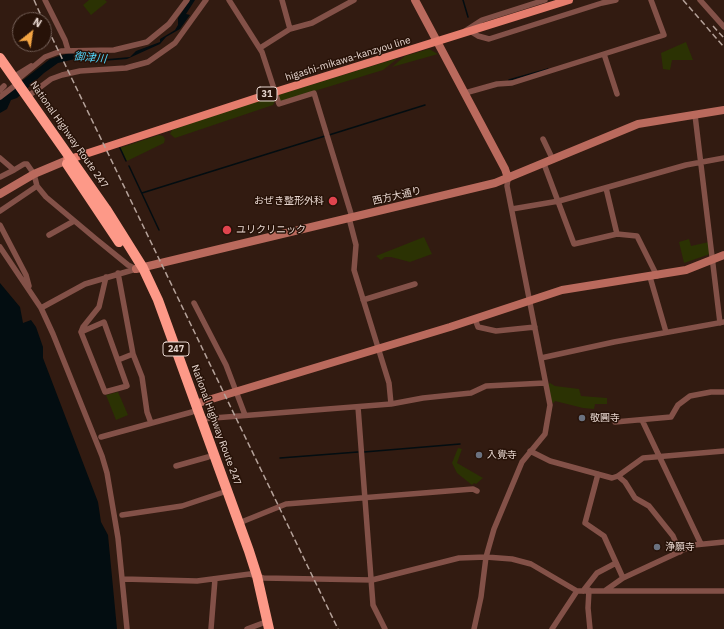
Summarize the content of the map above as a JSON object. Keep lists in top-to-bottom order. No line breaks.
{"streets":{"highway":["National Highway Route 247","247"],"main road":["higashi-mikawa-kanzyou line","31"],"street":["西方大通り"]},"crossings":[["higashi-mikawa-kanzyou line","National Highway Route 247"],["National Highway Route 247","西方大通り"]],"water":["御津川"],"places":["おぜき整形外科","ユリクリニック","敬圓寺","入覺寺","浄願寺"],"north":"top right"}
